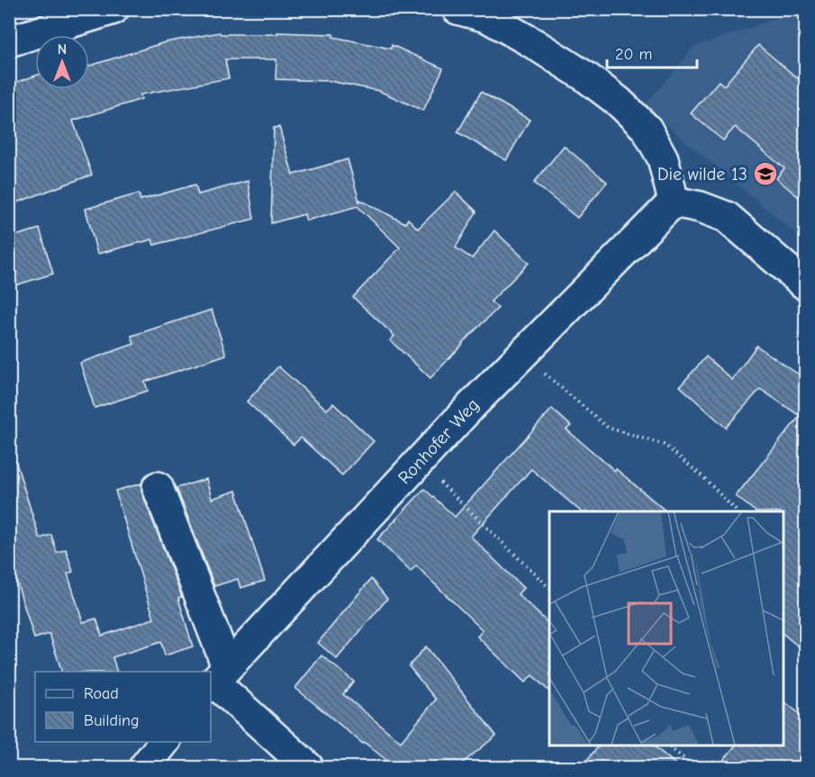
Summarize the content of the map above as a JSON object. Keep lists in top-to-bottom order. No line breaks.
{"streets":{"street":["Ronhofer Weg"]},"places":{"school or university":["Die wilde 13"]},"legend":["Road","Building"],"scale_bar":"20 m","north":"top"}
